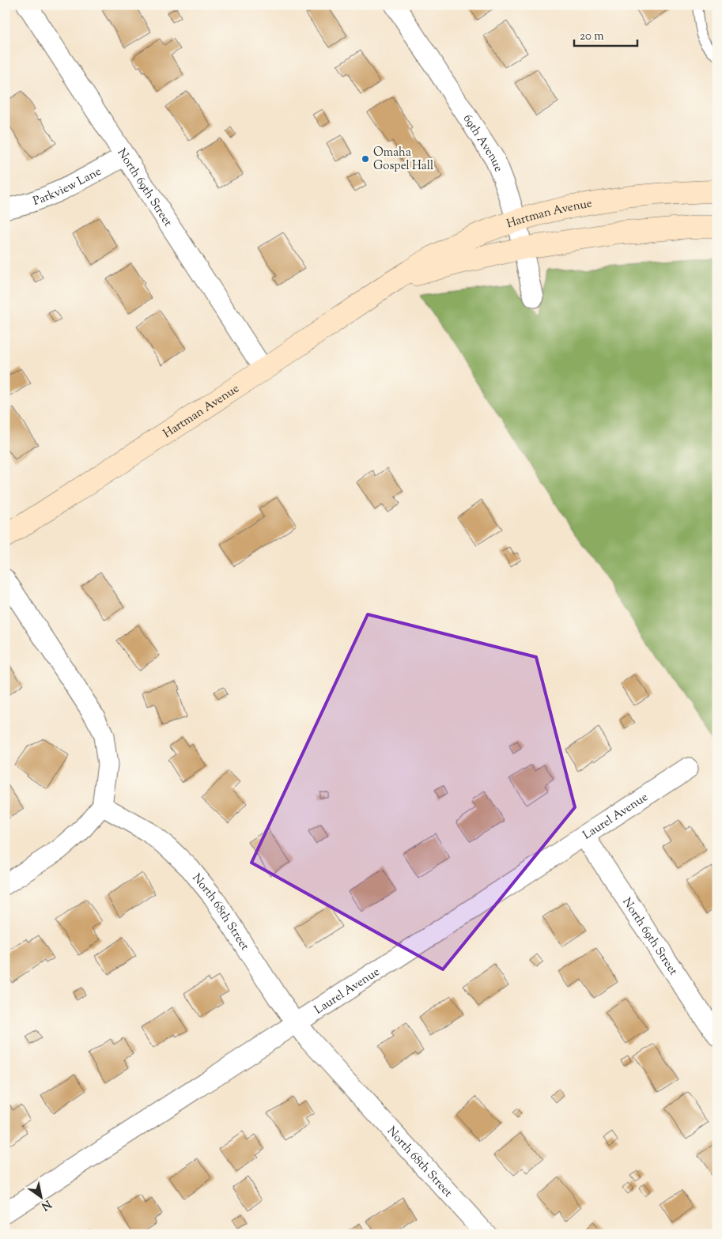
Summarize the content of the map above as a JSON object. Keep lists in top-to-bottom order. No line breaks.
{"streets":{"main road":["Hartman Avenue"],"street":["69th Avenue","Parkview Lane","North 69th Street","Laurel Avenue","North 68th Street"]},"crossings":[["69th Avenue","Hartman Avenue"],["Parkview Lane","North 69th Street"],["North 69th Street","Hartman Avenue"],["North 69th Street","Laurel Avenue"],["Laurel Avenue","North 68th Street"]],"places":["Omaha Gospel Hall"],"scale_bar":"20 m","north":"bottom right"}
